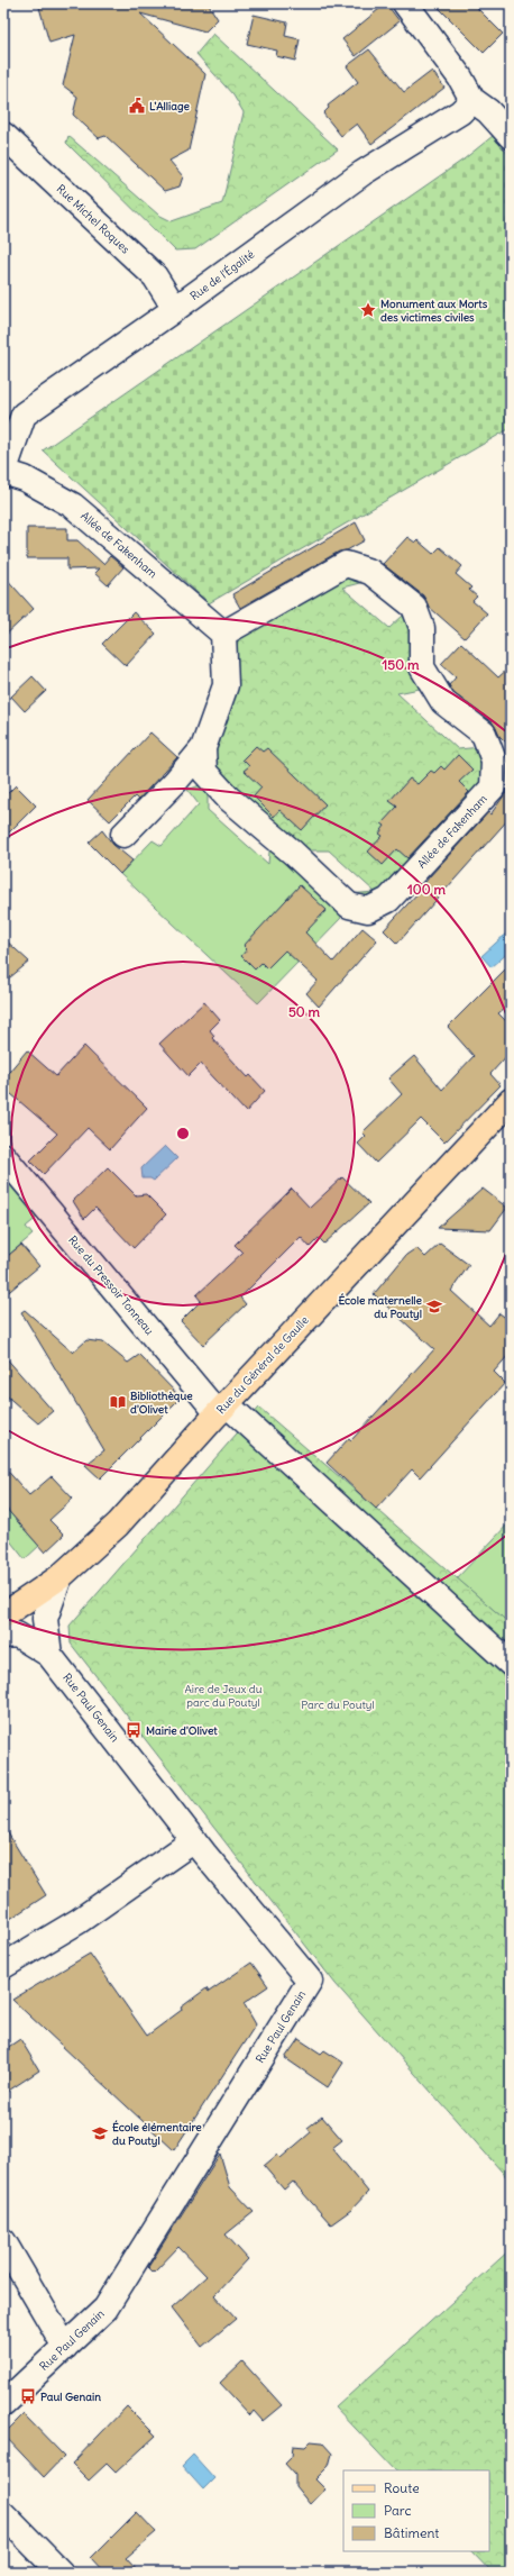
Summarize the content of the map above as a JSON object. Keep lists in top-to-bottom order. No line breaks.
{"streets":{"main road":["Rue du Général de Gaulle"],"street":["Rue Michel Roques","Rue de l'Égalité","Allée de Fakenham","Rue du Pressoir Tonneau","Rue Paul Genain"]},"crossings":[["Rue Michel Roques","Rue de l'Égalité"],["Rue de l'Égalité","Allée de Fakenham"],["Rue du Pressoir Tonneau","Rue du Général de Gaulle"]],"parks":["Aire de Jeux du parc du Poutyl","Parc du Poutyl"],"places":{"public building":["L'Alliage"],"place":["Monument aux Morts des victimes civiles"],"school or university":["École maternelle du Poutyl","École élémentaire du Poutyl"],"library":["Bibliothèque d'Olivet"],"bus stop":["Mairie d'Olivet","Paul Genain"]},"legend":["Route","Parc","Bâtiment"],"rings":["150 m","100 m","50 m"]}
